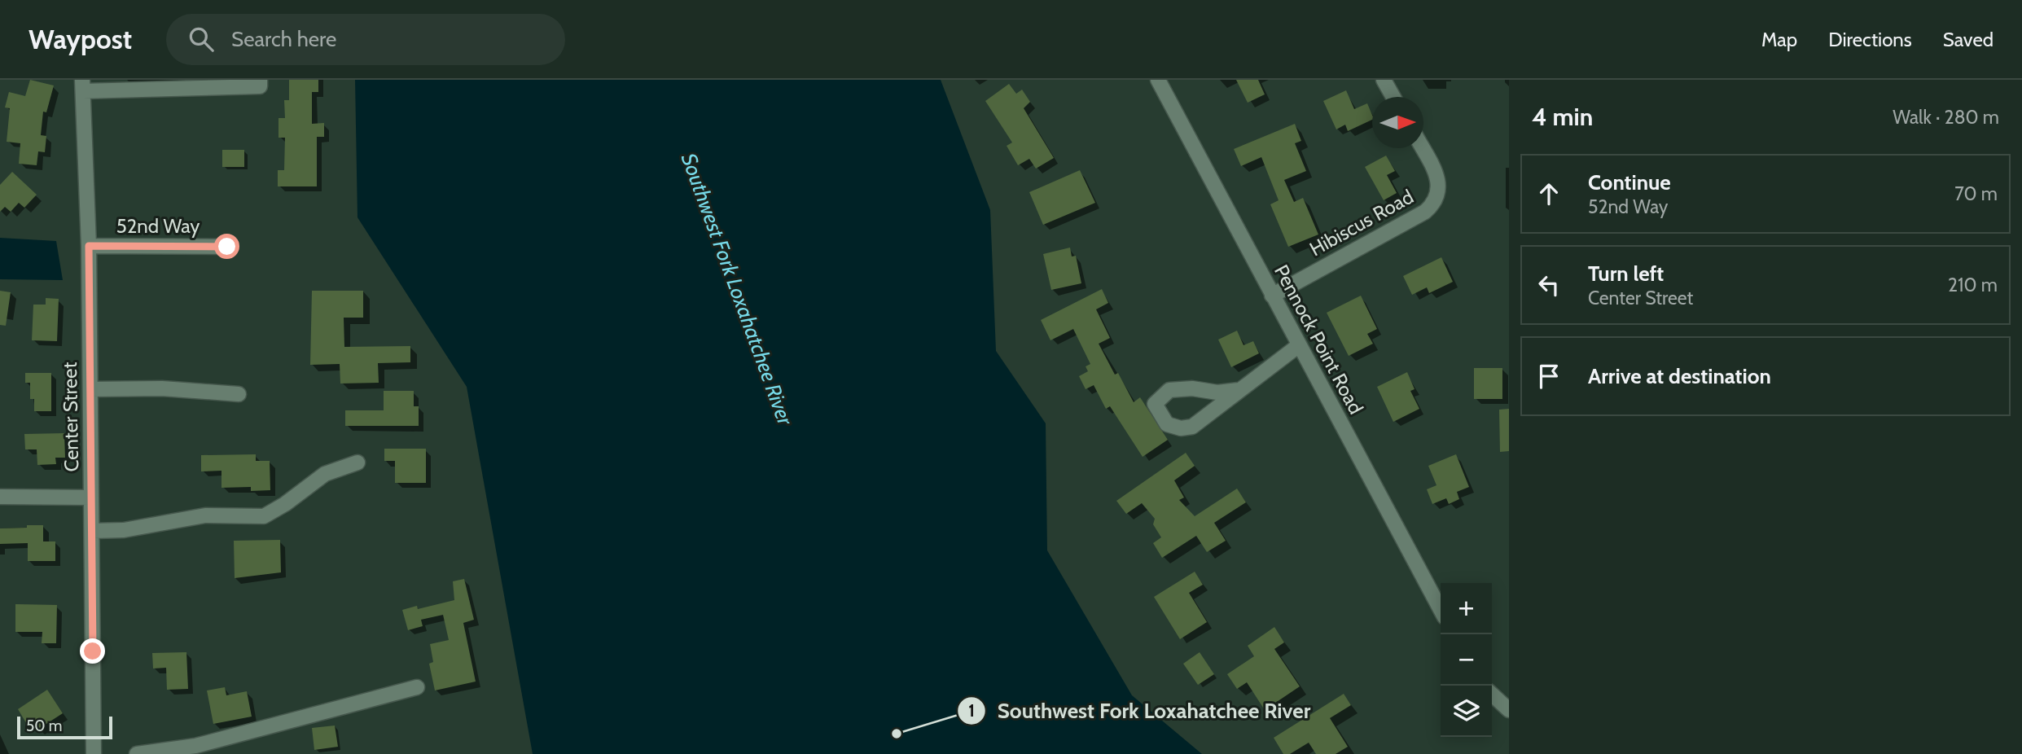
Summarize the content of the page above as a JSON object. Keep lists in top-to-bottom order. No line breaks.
{"streets":{"street":["Hibiscus Road","52nd Way","Pennock Point Road","Center Street"]},"crossings":[["Hibiscus Road","Pennock Point Road"],["52nd Way","Center Street"]],"water":["Southwest Fork Loxahatchee River"],"places":["Southwest Fork Loxahatchee River"],"scale_bar":"50 m","north":"right","page":{"header":"Waypost","search":"Search here","nav":["Map","Directions","Saved"],"heading":["4 min","Walk · 280 m"],"list":[["Continue","52nd Way","70 m"],["Turn left","Center Street","210 m"],"Arrive at destination"],"map_buttons":["+","−"],"scale":"50 m"}}
